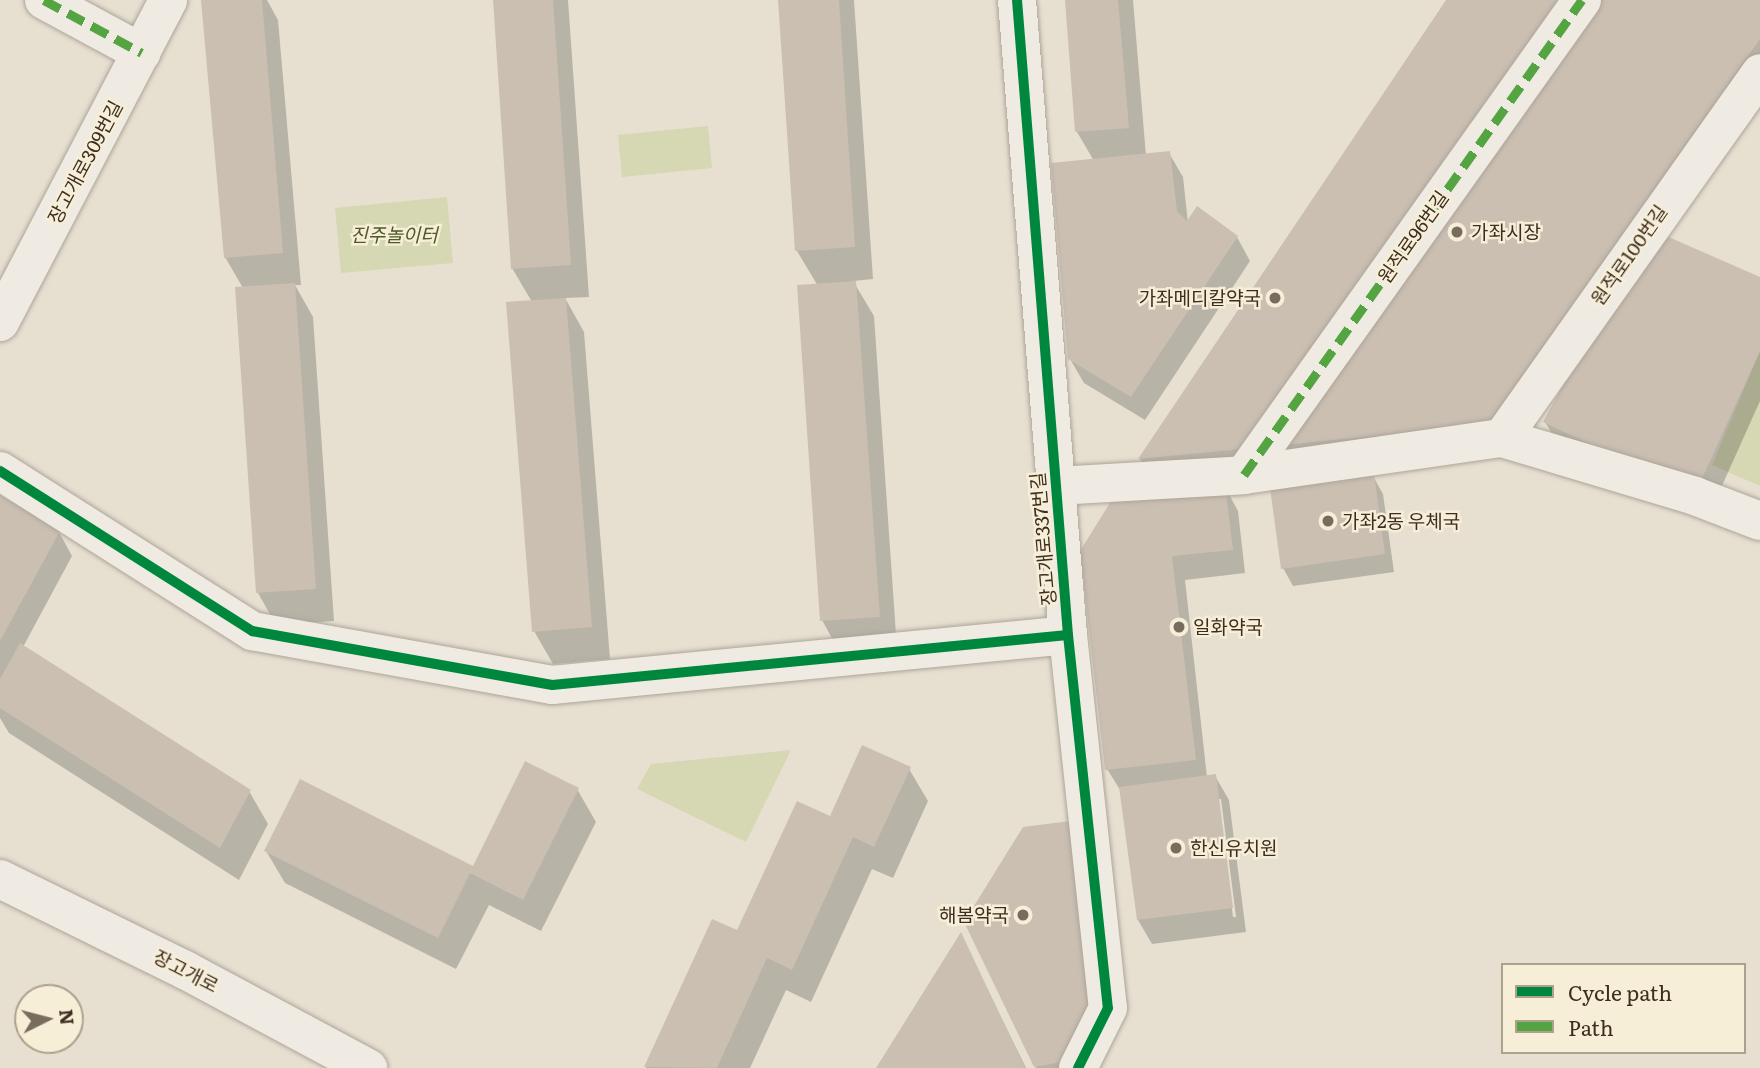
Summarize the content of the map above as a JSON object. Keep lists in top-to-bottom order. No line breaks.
{"streets":{"street":["장고개로309번길","원적로96번길","원적로100번길","장고개로337번길","장고개로"]},"parks":["진주놀이터"],"places":["가좌시장","가좌메디칼약국","가좌2동 우체국","일화약국","한신유치원","해봄약국"],"legend":["Cycle path","Path"],"north":"right"}
